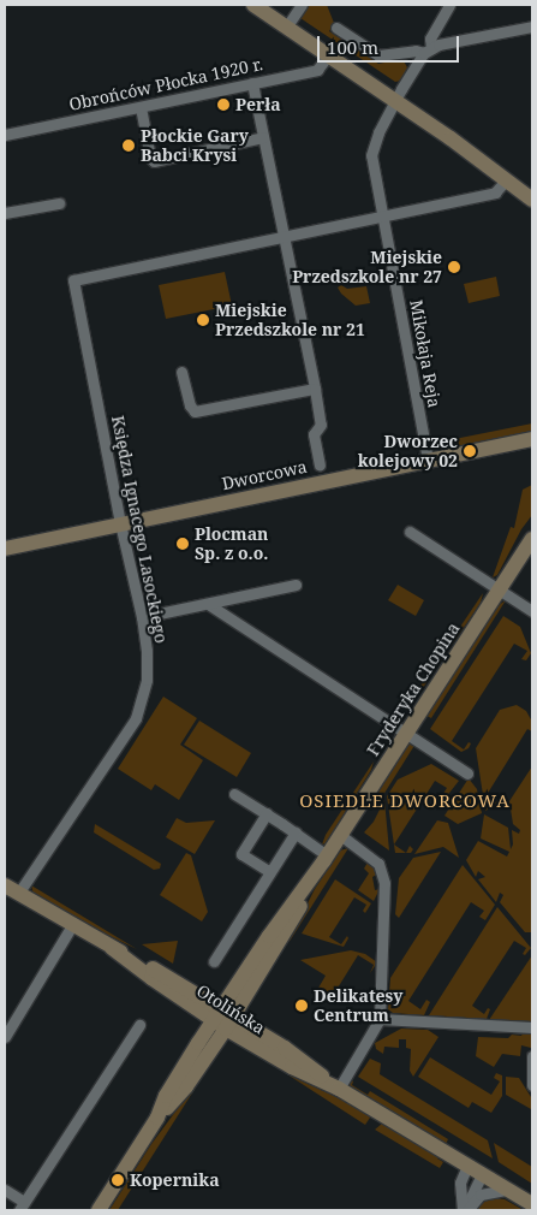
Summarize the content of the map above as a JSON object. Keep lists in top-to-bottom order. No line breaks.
{"streets":{"street":["Obrońców Płocka 1920 r.","Mikołaja Reja","Dworcowa","Księdza Ignacego Lasockiego","Fryderyka Chopina","Otolińska"]},"crossings":[["Mikołaja Reja","Dworcowa"],["Dworcowa","Księdza Ignacego Lasockiego"],["Księdza Ignacego Lasockiego","Otolińska"],["Fryderyka Chopina","Otolińska"]],"districts":["OSIEDLE DWORCOWA"],"places":["Perła","Płockie Gary Babci Krysi","Miejskie Przedszkole nr 27","Miejskie Przedszkole nr 21","Dworzec kolejowy 02","Plocman Sp. z o.o.","Delikatesy Centrum","Kopernika"],"scale_bar":"100 m"}
